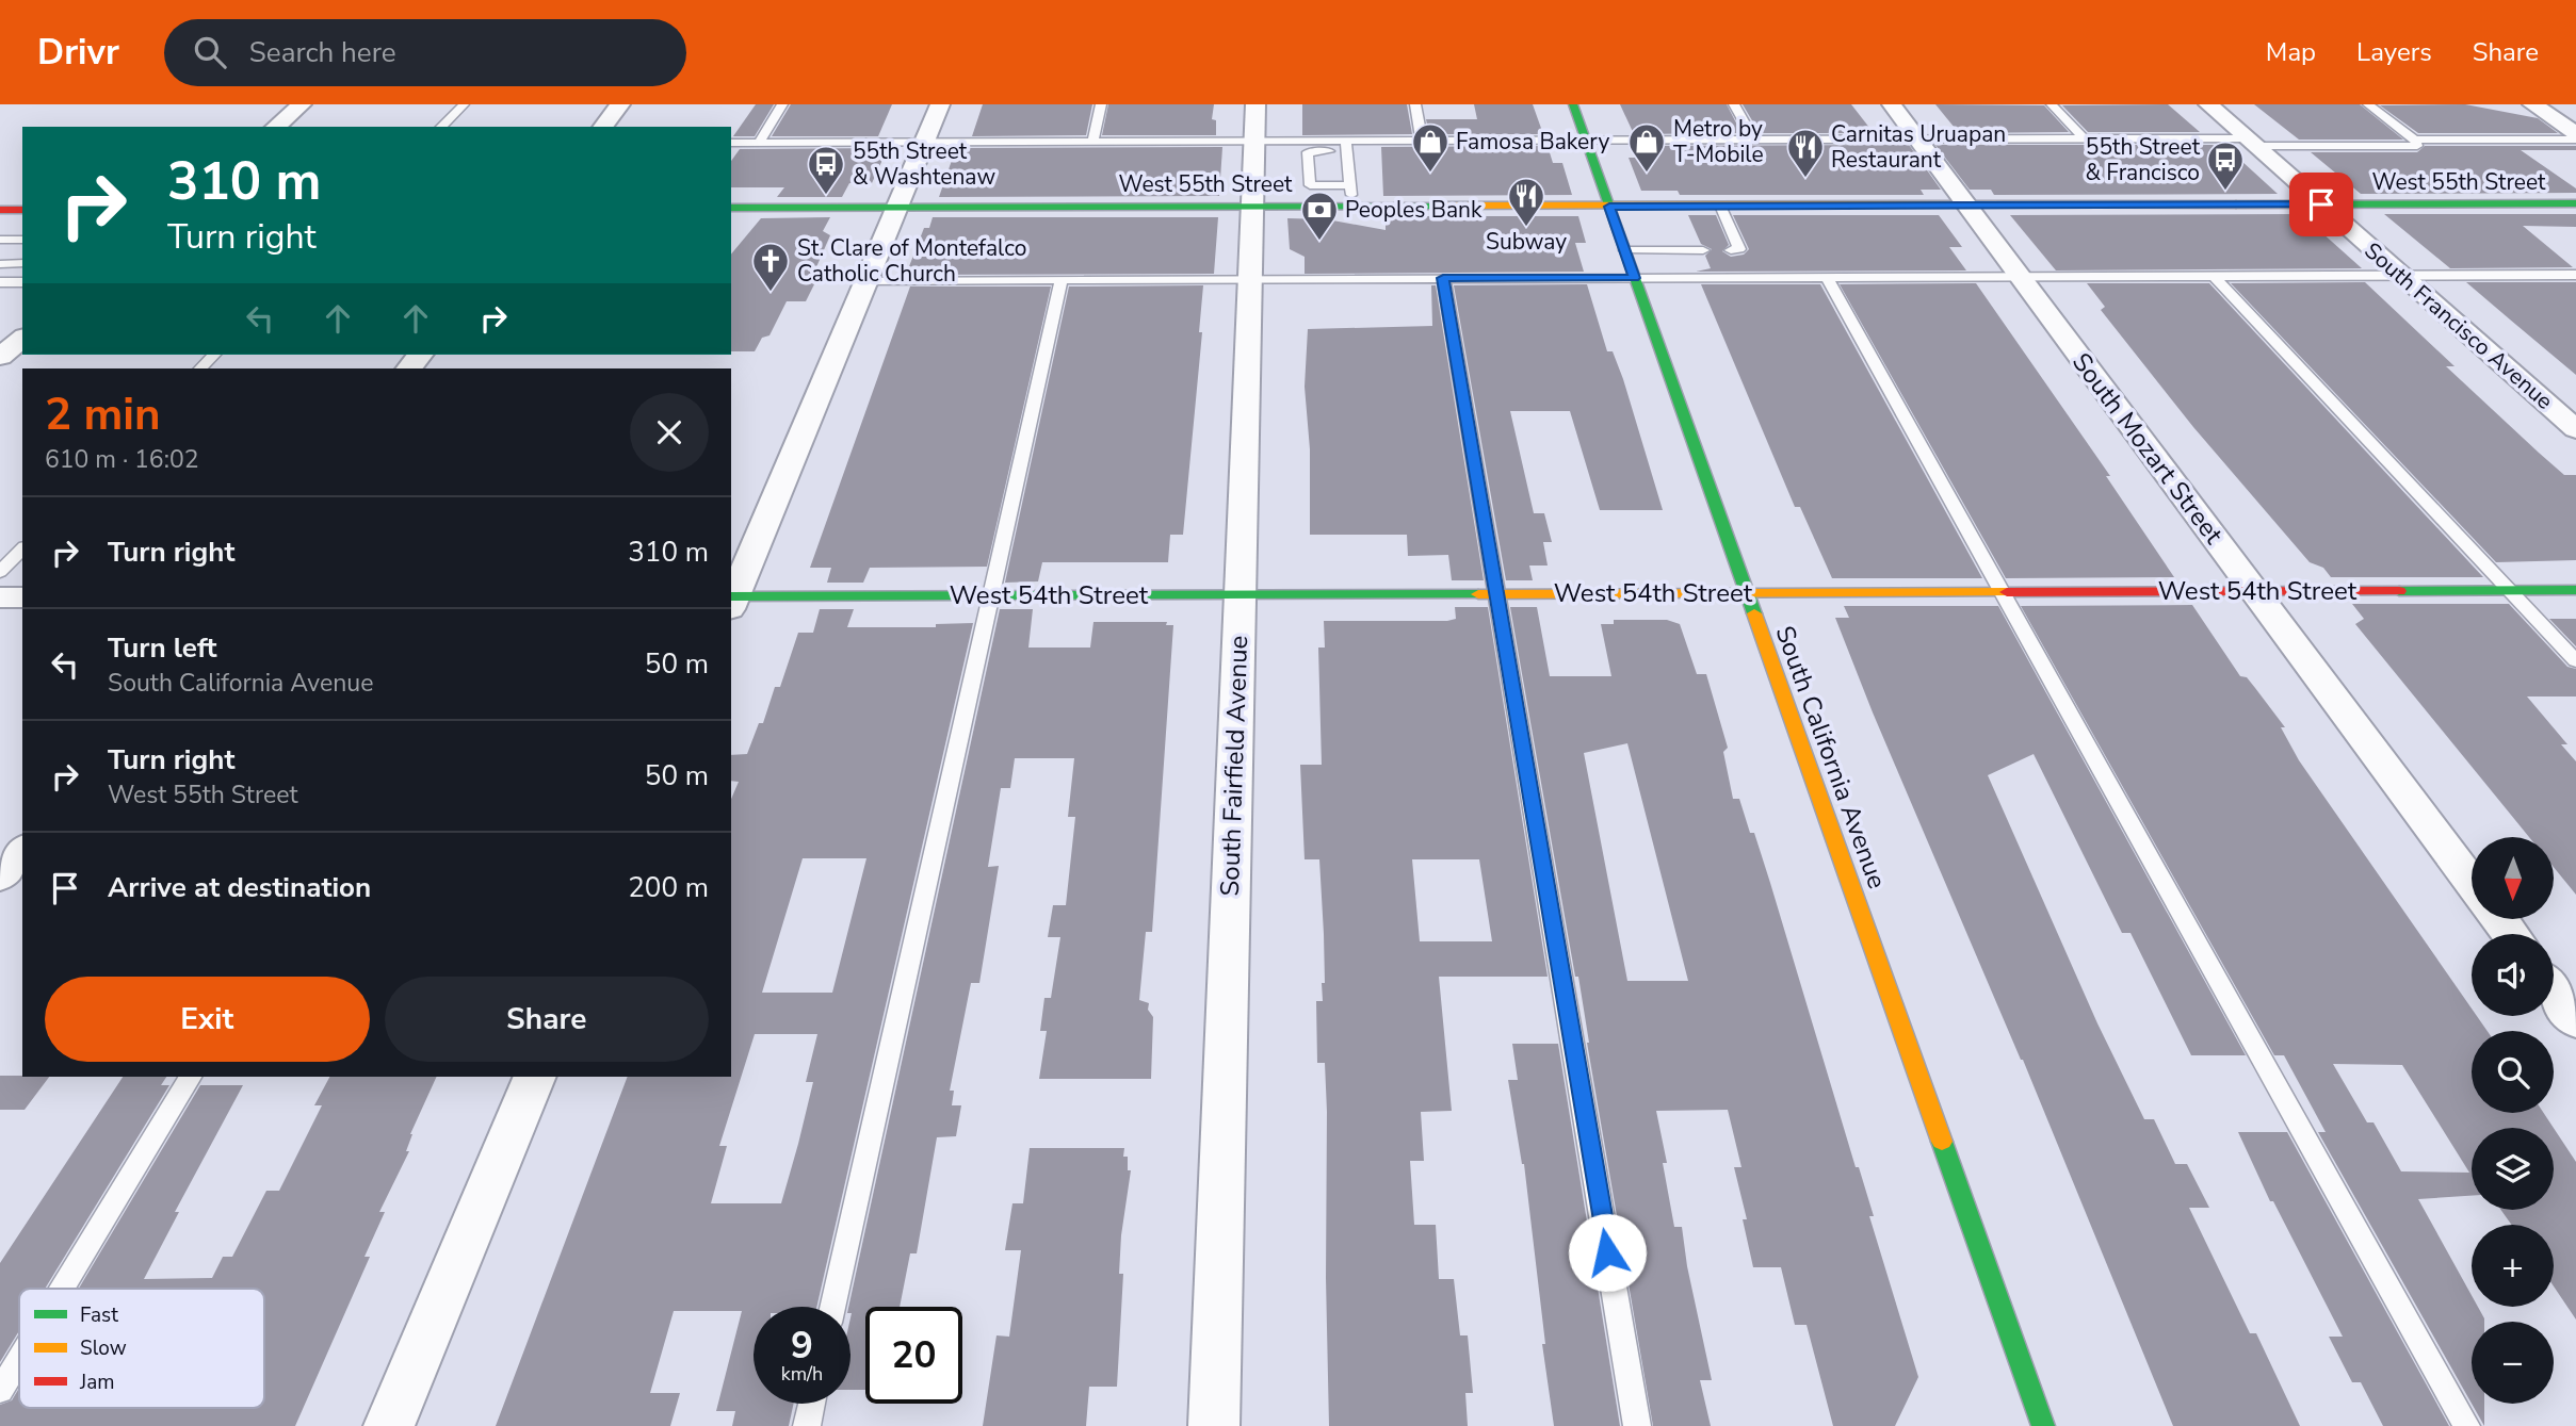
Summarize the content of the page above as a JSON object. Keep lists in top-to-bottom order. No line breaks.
{"streets":{"street":["West 55th Street","South Francisco Avenue","South Mozart Street","West 54th Street","South California Avenue","South Fairfield Avenue"]},"crossings":[["West 55th Street","South Francisco Avenue"],["West 55th Street","South Mozart Street"],["West 55th Street","South California Avenue"],["West 55th Street","South Fairfield Avenue"],["South Mozart Street","West 54th Street"],["West 54th Street","South California Avenue"],["West 54th Street","South Fairfield Avenue"]],"places":{"shop":["Famosa Bakery","Metro by T-Mobile"],"restaurant":["Carnitas Uruapan Restaurant","Subway"],"bus stop":["55th Street & Francisco","55th Street & Washtenaw"],"bank":["Peoples Bank"],"church":["St. Clare of Montefalco Catholic Church"]},"legend":["Fast","Slow","Jam"],"north":"bottom","page":{"header":"Drivr","search":"Search here","nav":["Map","Layers","Share"],"turn":["310 m","Turn right"],"heading":["2 min","610 m · 16:02"],"list":[{"name":"Turn right","value":"310 m"},{"name":"Turn left","note":"South California Avenue","value":"50 m"},{"name":"Turn right","note":"West 55th Street","value":"50 m"},{"name":"Arrive at destination","value":"200 m"}],"map_buttons":["+","−"],"buttons":["Exit","Share"],"speed":"9 km/h","limit":"20"}}
